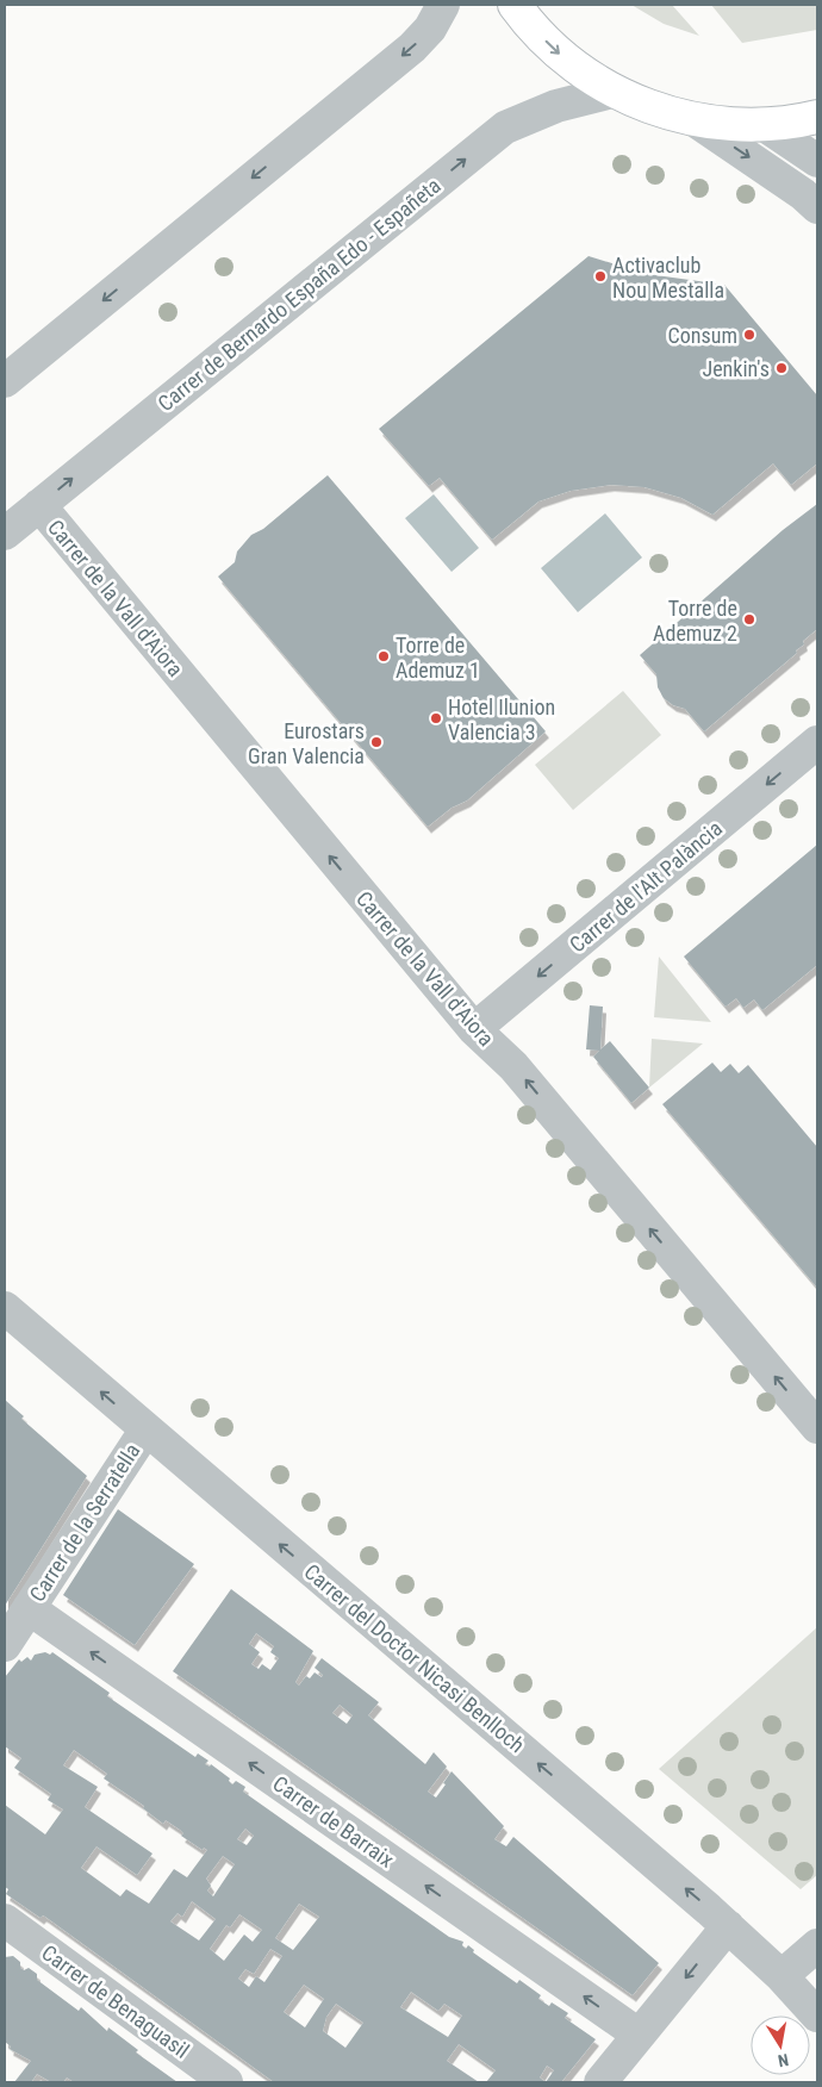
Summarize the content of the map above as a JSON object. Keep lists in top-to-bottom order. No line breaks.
{"streets":{"street":["Carrer de Bernardo España Edo - Españeta","Carrer de la Vall d'Aiora","Carrer de l'Alt Palància","Carrer de la Serratella","Carrer del Doctor Nicasi Benlloch","Carrer de Barraix","Carrer de Benaguasil"]},"crossings":[["Carrer de Bernardo España Edo - Españeta","Carrer de la Vall d'Aiora"],["Carrer de la Vall d'Aiora","Carrer de l'Alt Palància"],["Carrer de la Serratella","Carrer del Doctor Nicasi Benlloch"],["Carrer de la Serratella","Carrer de Barraix"]],"one_way":["Carrer de la Vall d'Aiora","Carrer de l'Alt Palància","Carrer del Doctor Nicasi Benlloch","Carrer de Barraix"],"places":["Activaclub Nou Mestalla","Consum","Jenkin's","Torre de Ademuz 2","Torre de Ademuz 1","Hotel Ilunion Valencia 3","Eurostars Gran Valencia"],"north":"bottom"}
